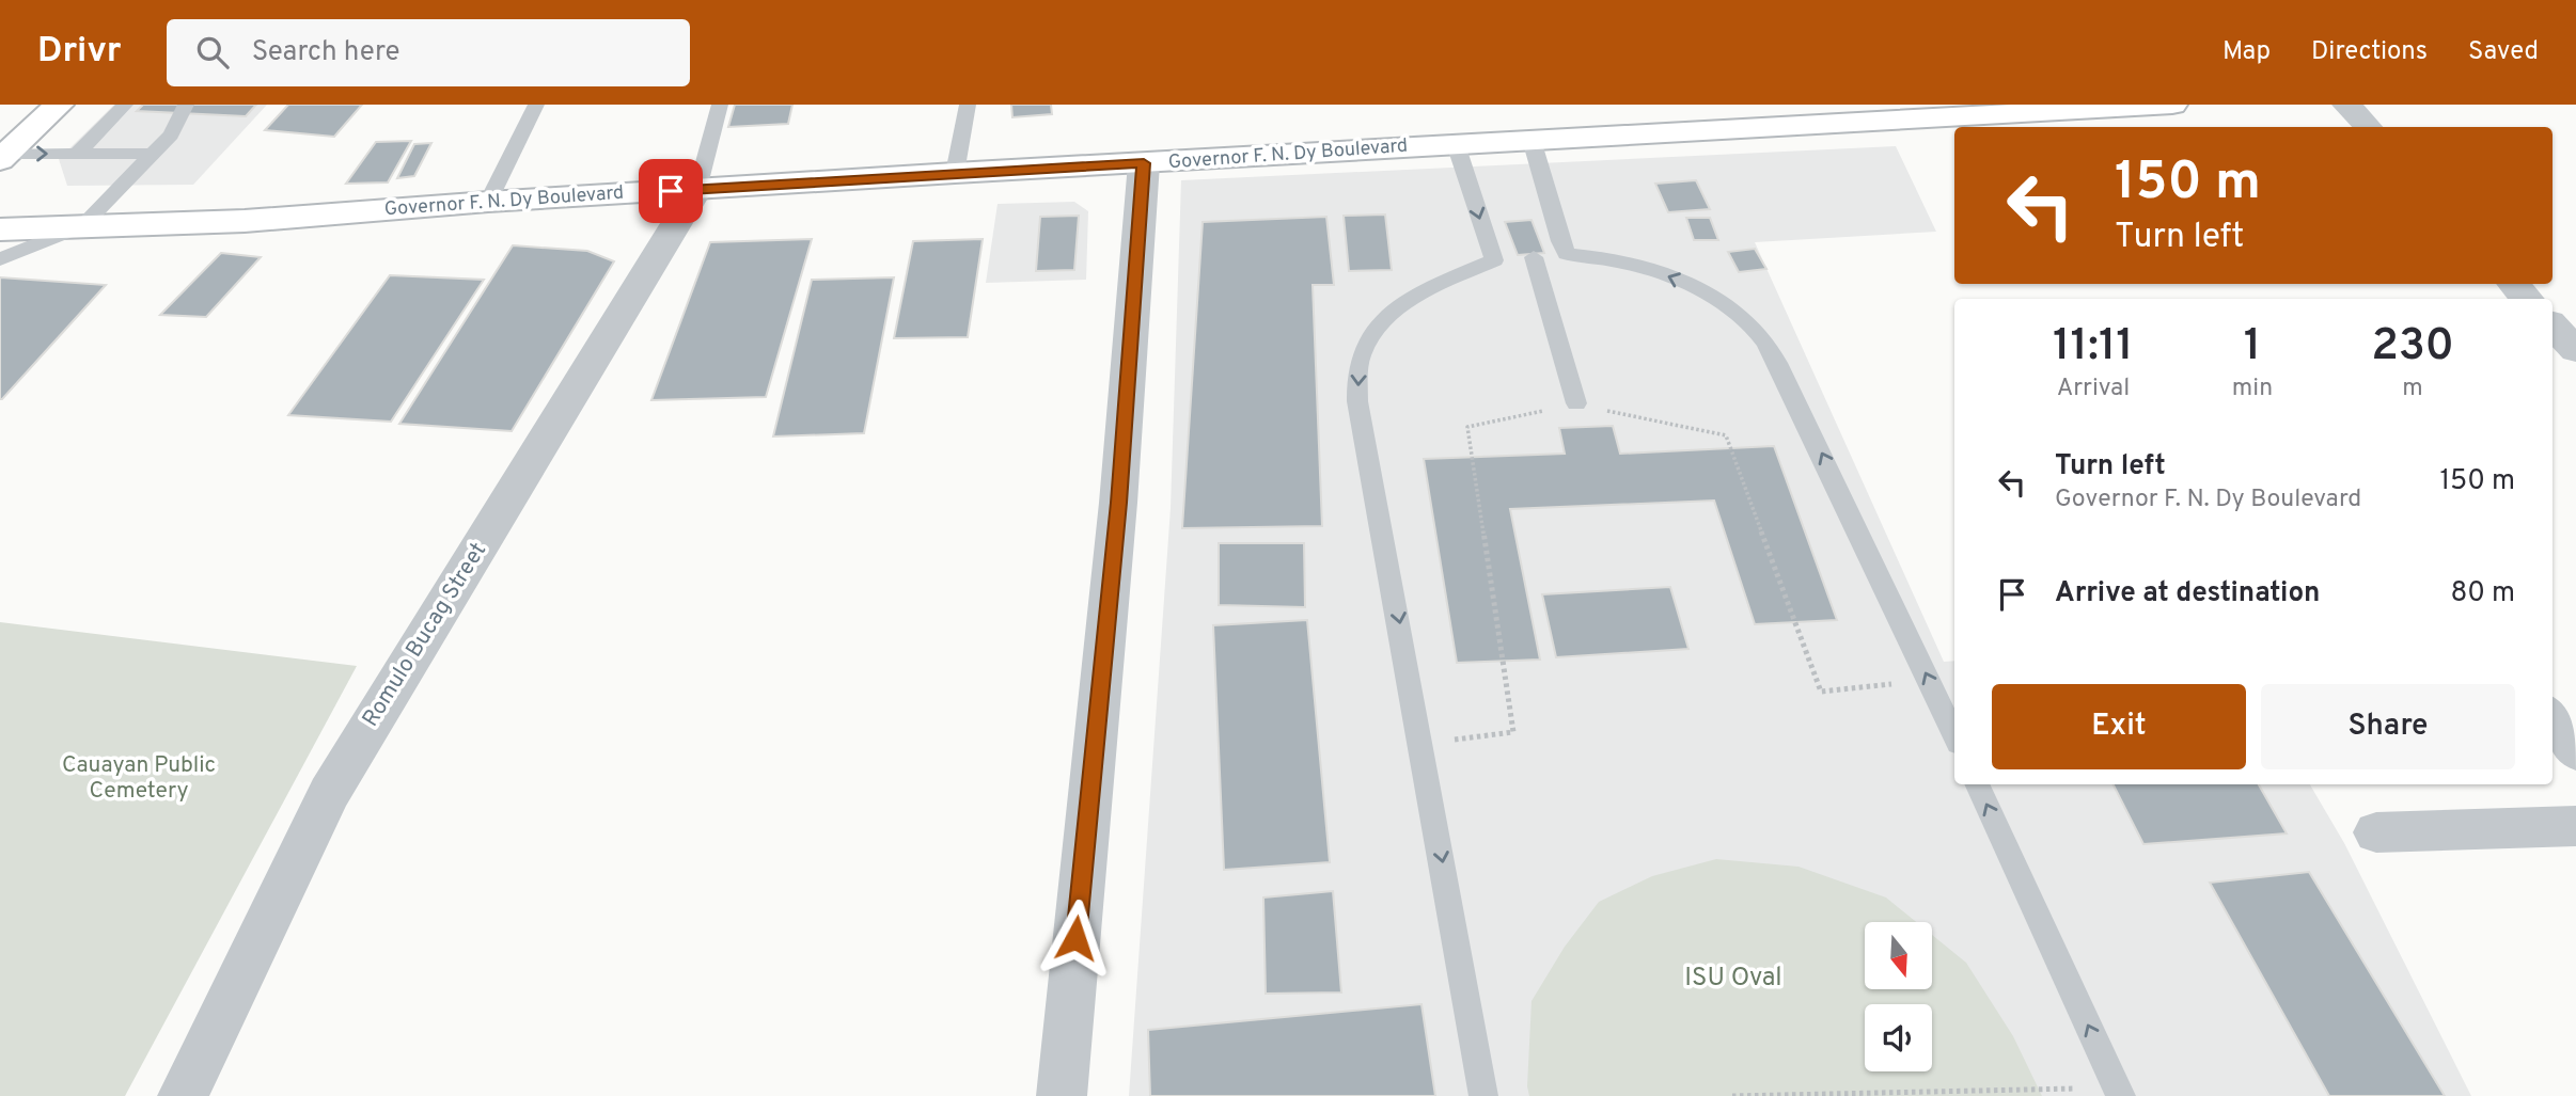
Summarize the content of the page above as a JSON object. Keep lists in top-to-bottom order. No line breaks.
{"streets":{"highway":["Governor F. N. Dy Boulevard"],"street":["Romulo Bucag Street"]},"crossings":[["Governor F. N. Dy Boulevard","Romulo Bucag Street"]],"parks":["Cauayan Public Cemetery","ISU Oval"],"north":"bottom","page":{"header":"Drivr","search":"Search here","nav":["Map","Directions","Saved"],"turn":["150 m","Turn left"],"eta":["11:11","Arrival","1","min","230","m"],"list":[{"name":"Turn left","note":"Governor F. N. Dy Boulevard","value":"150 m"},{"name":"Arrive at destination","value":"80 m"}],"buttons":["Exit","Share"]}}
